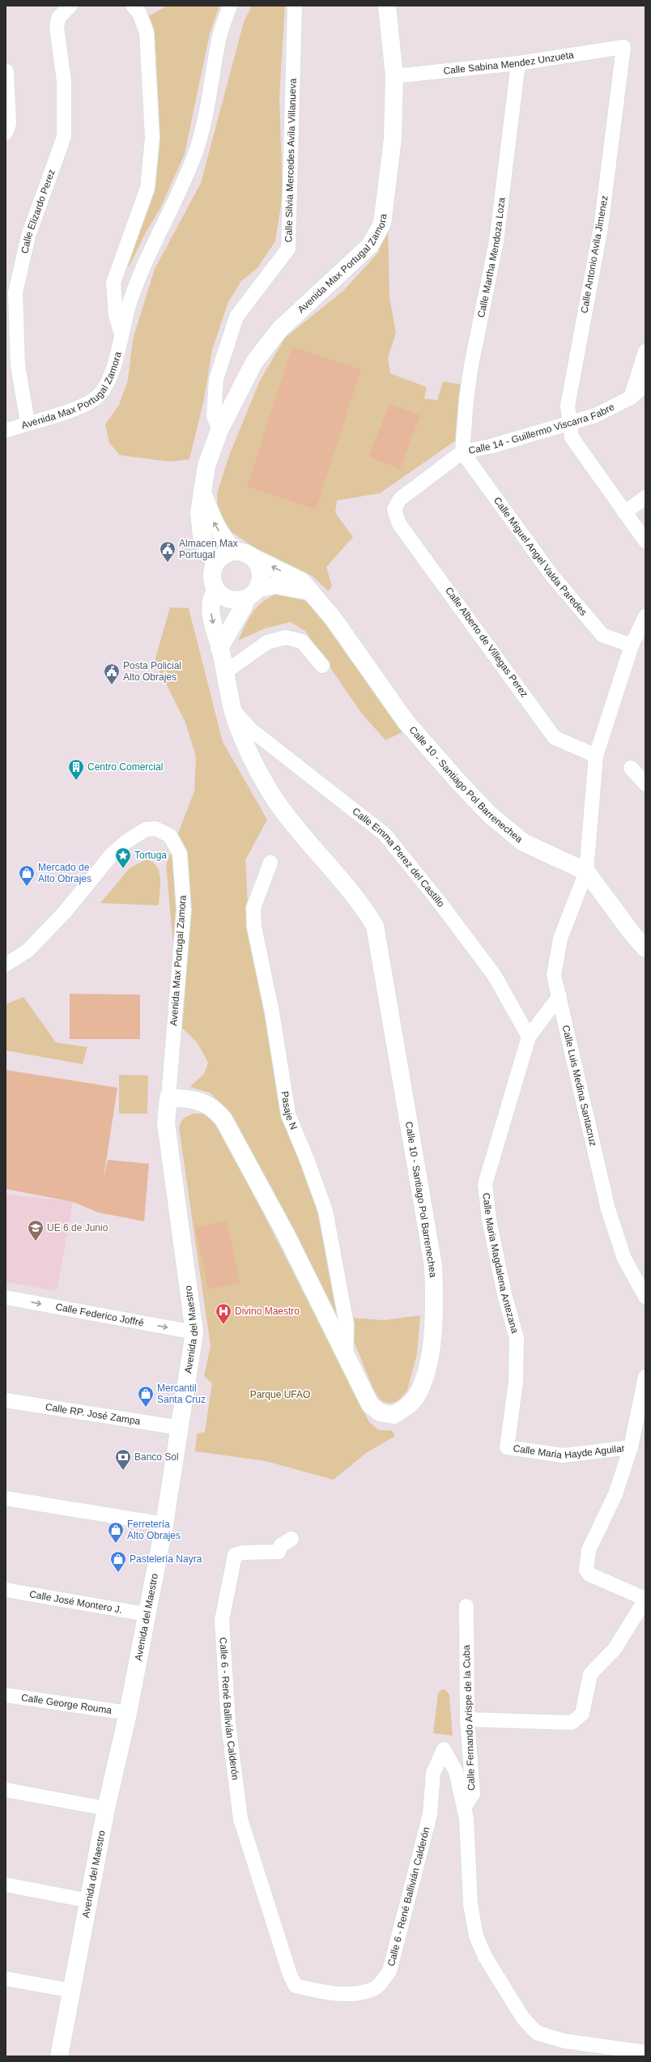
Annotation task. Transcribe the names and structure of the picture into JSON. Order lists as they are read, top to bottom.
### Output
{
  "streets": {
    "main road": ["Avenida Max Portugal Zamora", "Calle 10 - Santiago Pol Barrenechea", "Avenida del Maestro"],
    "street": [
      "Calle Sabina Mendez Unzueta",
      "Calle Silvia Mercedes Avila Villanueva",
      "Calle Elizardo Perez",
      "Calle Antonio Avila Jimenez",
      "Calle Martha Mendoza Loza",
      "Calle 14 - Guillermo Viscarra Fabre",
      "Calle Miguel Angel Valda Paredes",
      "Calle Alberto de Villegas Perez",
      "Calle Emma Perez del Castillo",
      "Calle Luis Medina Santacruz",
      "Pasaje N",
      "Calle Maria Magdalena Antezana",
      "Calle Federico Joffré",
      "Calle RP. José Zampa",
      "Calle Maria Hayde Aguilar",
      "Calle José Montero J.",
      "Calle George Rouma",
      "Calle 6 - René Ballivián Calderón",
      "Calle Fernando Arispe de la Cuba"
    ]
  },
  "crossings": [
    ["Calle Sabina Mendez Unzueta", "Calle Antonio Avila Jimenez"],
    ["Calle Sabina Mendez Unzueta", "Calle Martha Mendoza Loza"],
    ["Calle Sabina Mendez Unzueta", "Avenida Max Portugal Zamora"],
    ["Calle Silvia Mercedes Avila Villanueva", "Avenida Max Portugal Zamora"],
    ["Calle Elizardo Perez", "Avenida Max Portugal Zamora"],
    ["Calle Antonio Avila Jimenez", "Calle 14 - Guillermo Viscarra Fabre"],
    ["Calle Martha Mendoza Loza", "Calle 14 - Guillermo Viscarra Fabre"],
    ["Calle Martha Mendoza Loza", "Calle Miguel Angel Valda Paredes"],
    ["Avenida Max Portugal Zamora", "Calle 10 - Santiago Pol Barrenechea"],
    ["Avenida Max Portugal Zamora", "Avenida del Maestro"],
    ["Calle 14 - Guillermo Viscarra Fabre", "Calle Miguel Angel Valda Paredes"],
    ["Calle 14 - Guillermo Viscarra Fabre", "Calle Alberto de Villegas Perez"],
    ["Calle Miguel Angel Valda Paredes", "Calle Luis Medina Santacruz"],
    ["Calle Alberto de Villegas Perez", "Calle Luis Medina Santacruz"],
    ["Calle 10 - Santiago Pol Barrenechea", "Calle Emma Perez del Castillo"],
    ["Calle 10 - Santiago Pol Barrenechea", "Calle Luis Medina Santacruz"],
    ["Calle 10 - Santiago Pol Barrenechea", "Pasaje N"],
    ["Calle 10 - Santiago Pol Barrenechea", "Avenida del Maestro"],
    ["Calle Emma Perez del Castillo", "Calle Maria Magdalena Antezana"],
    ["Calle Luis Medina Santacruz", "Calle Maria Magdalena Antezana"],
    ["Calle Maria Magdalena Antezana", "Calle Maria Hayde Aguilar"],
    ["Calle Federico Joffré", "Avenida del Maestro"],
    ["Avenida del Maestro", "Calle RP. José Zampa"],
    ["Avenida del Maestro", "Calle José Montero J."],
    ["Avenida del Maestro", "Calle George Rouma"],
    ["Calle 6 - René Ballivián Calderón", "Calle Fernando Arispe de la Cuba"]
  ],
  "one_way": ["Calle Federico Joffré"],
  "parks": ["Parque UFAO"],
  "places": {
    "public building": ["Almacen Max Portugal", "Posta Policial Alto Obrajes"],
    "building": ["Centro Comercial"],
    "place": ["Tortuga"],
    "shop": [
      "Mercado de Alto Obrajes",
      "Mercantil Santa Cruz",
      "Ferretería Alto Obrajes",
      "Pastelería Nayra"
    ],
    "school or university": ["UE 6 de Junio"],
    "hospital": ["Divino Maestro"],
    "bank": ["Banco Sol"]
  }
}
